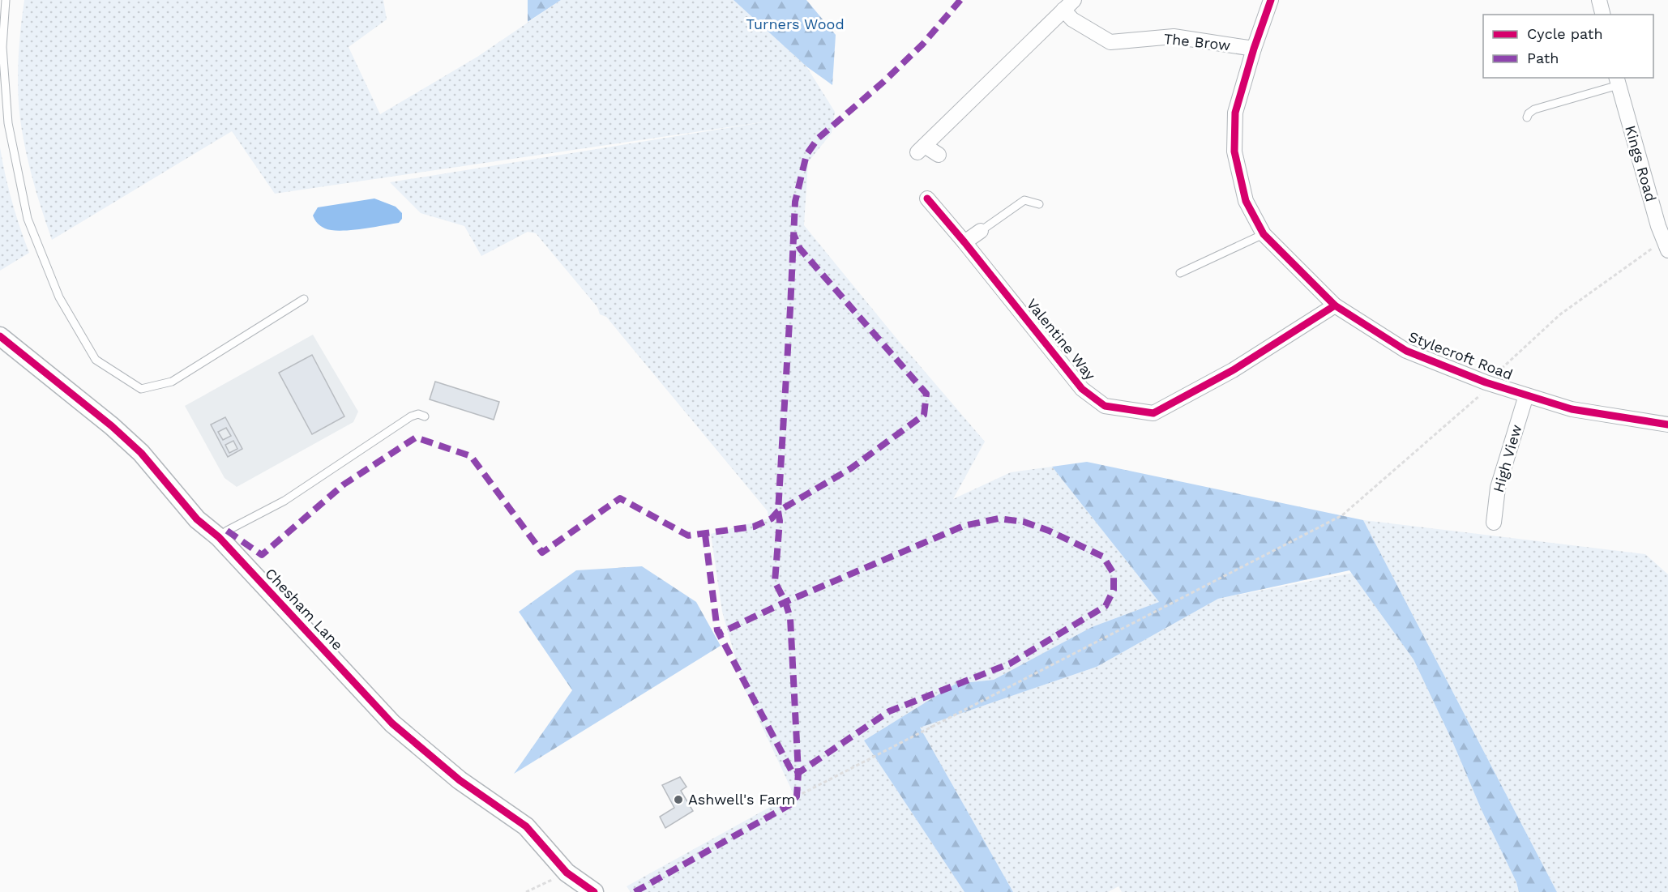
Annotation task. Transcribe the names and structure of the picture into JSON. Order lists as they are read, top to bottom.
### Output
{
  "streets": {
    "street": [
      "The Brow",
      "Kings Road",
      "Valentine Way",
      "Stylecroft Road",
      "High View",
      "Chesham Lane"
    ]
  },
  "crossings": [
    ["The Brow", "Stylecroft Road"],
    ["Valentine Way", "Stylecroft Road"],
    ["Stylecroft Road", "High View"]
  ],
  "parks": ["Turners Wood"],
  "places": ["Ashwell's Farm"],
  "legend": ["Cycle path", "Path"]
}
